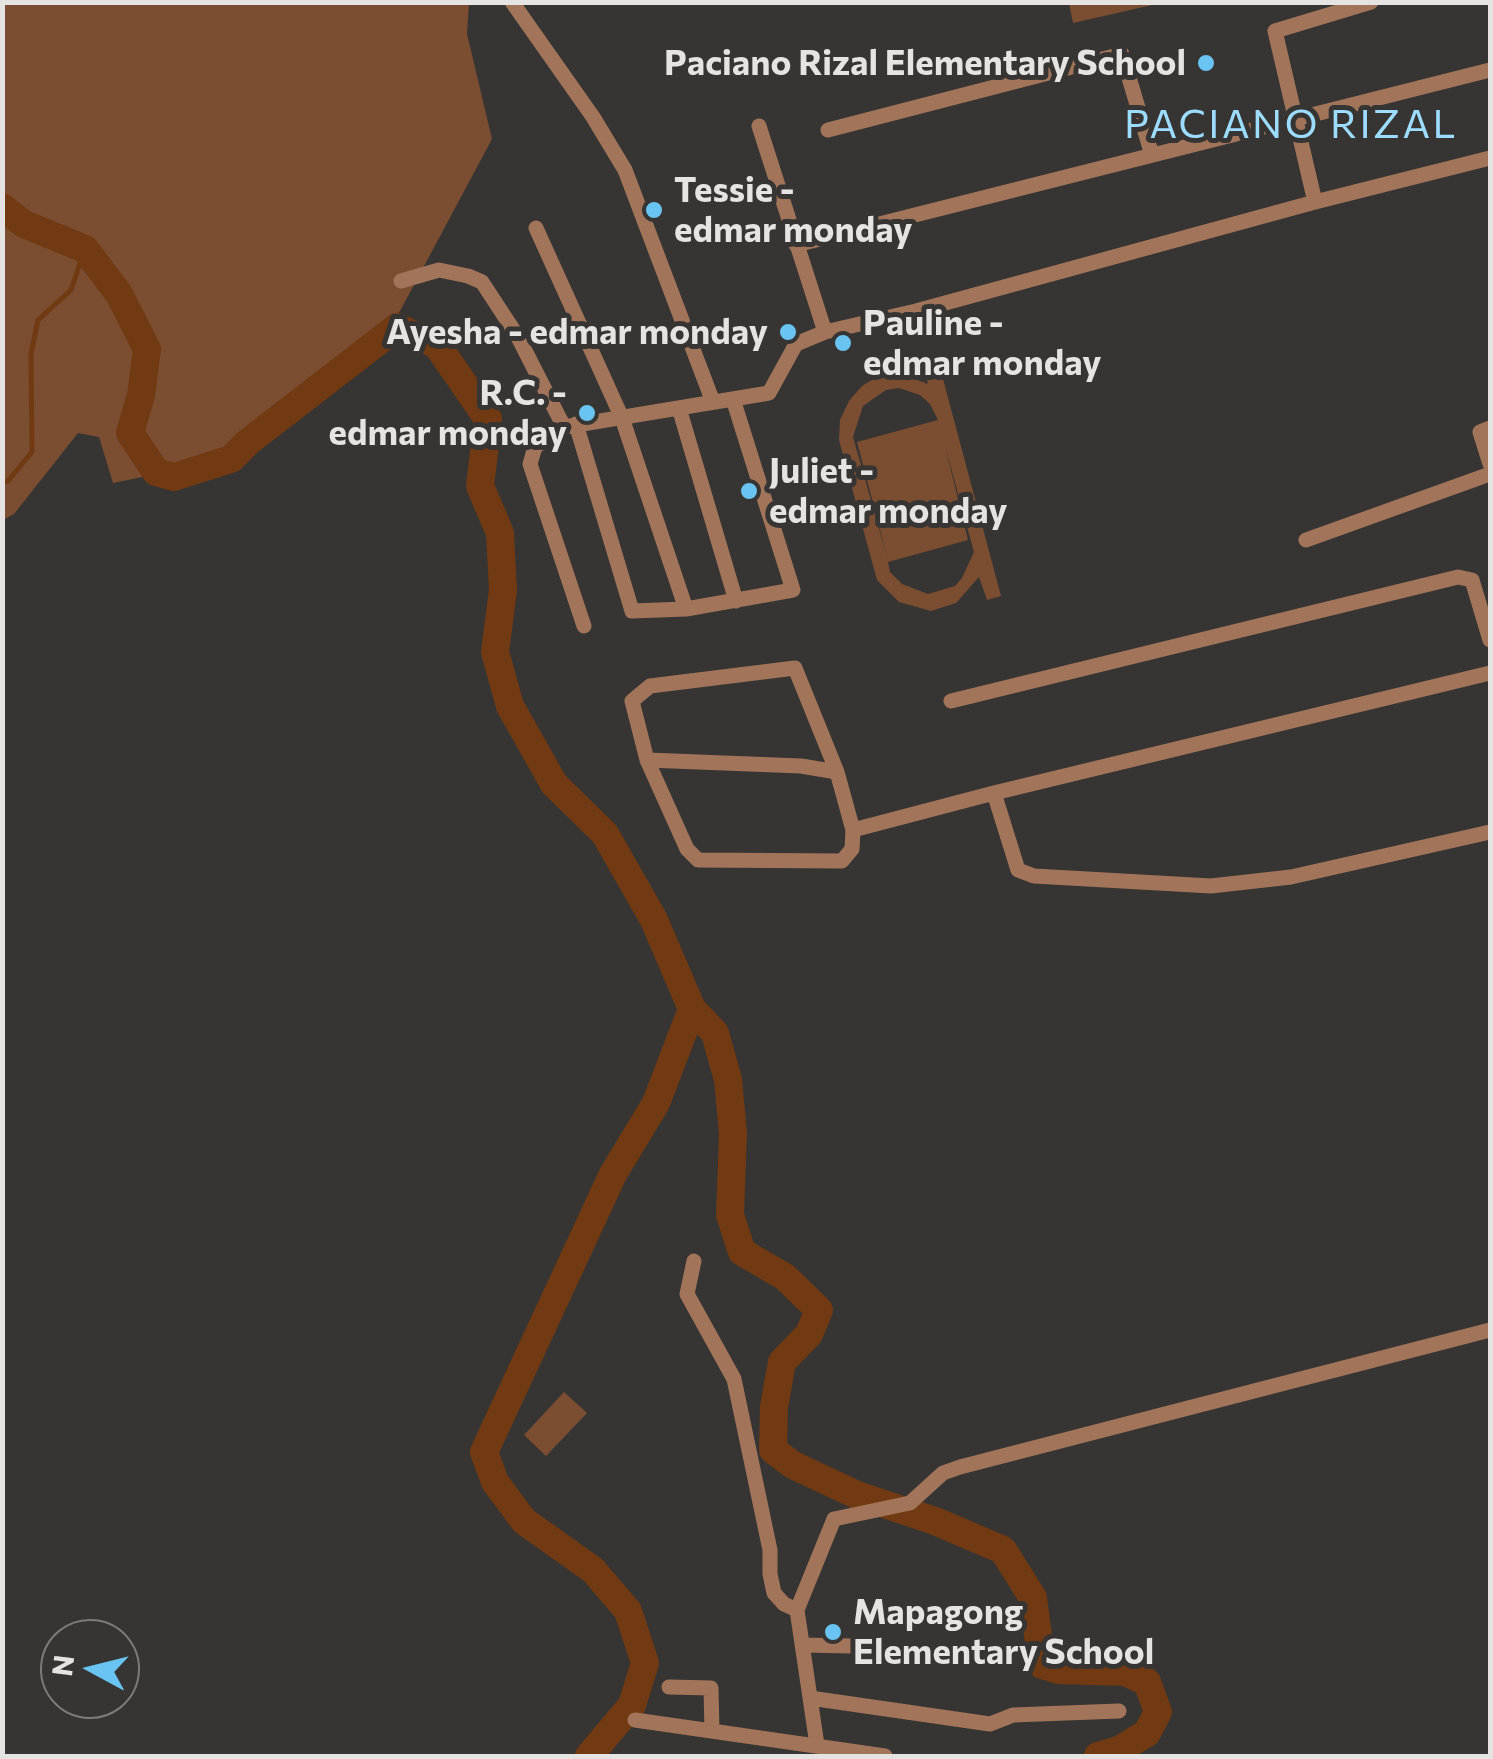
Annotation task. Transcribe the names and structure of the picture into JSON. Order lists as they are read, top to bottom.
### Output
{
  "districts": ["PACIANO RIZAL"],
  "places": [
    "Paciano Rizal Elementary School",
    "Tessie - edmar monday",
    "Ayesha - edmar monday",
    "Pauline - edmar monday",
    "R.C. - edmar monday",
    "Juliet - edmar monday",
    "Mapagong Elementary School"
  ],
  "north": "left"
}
